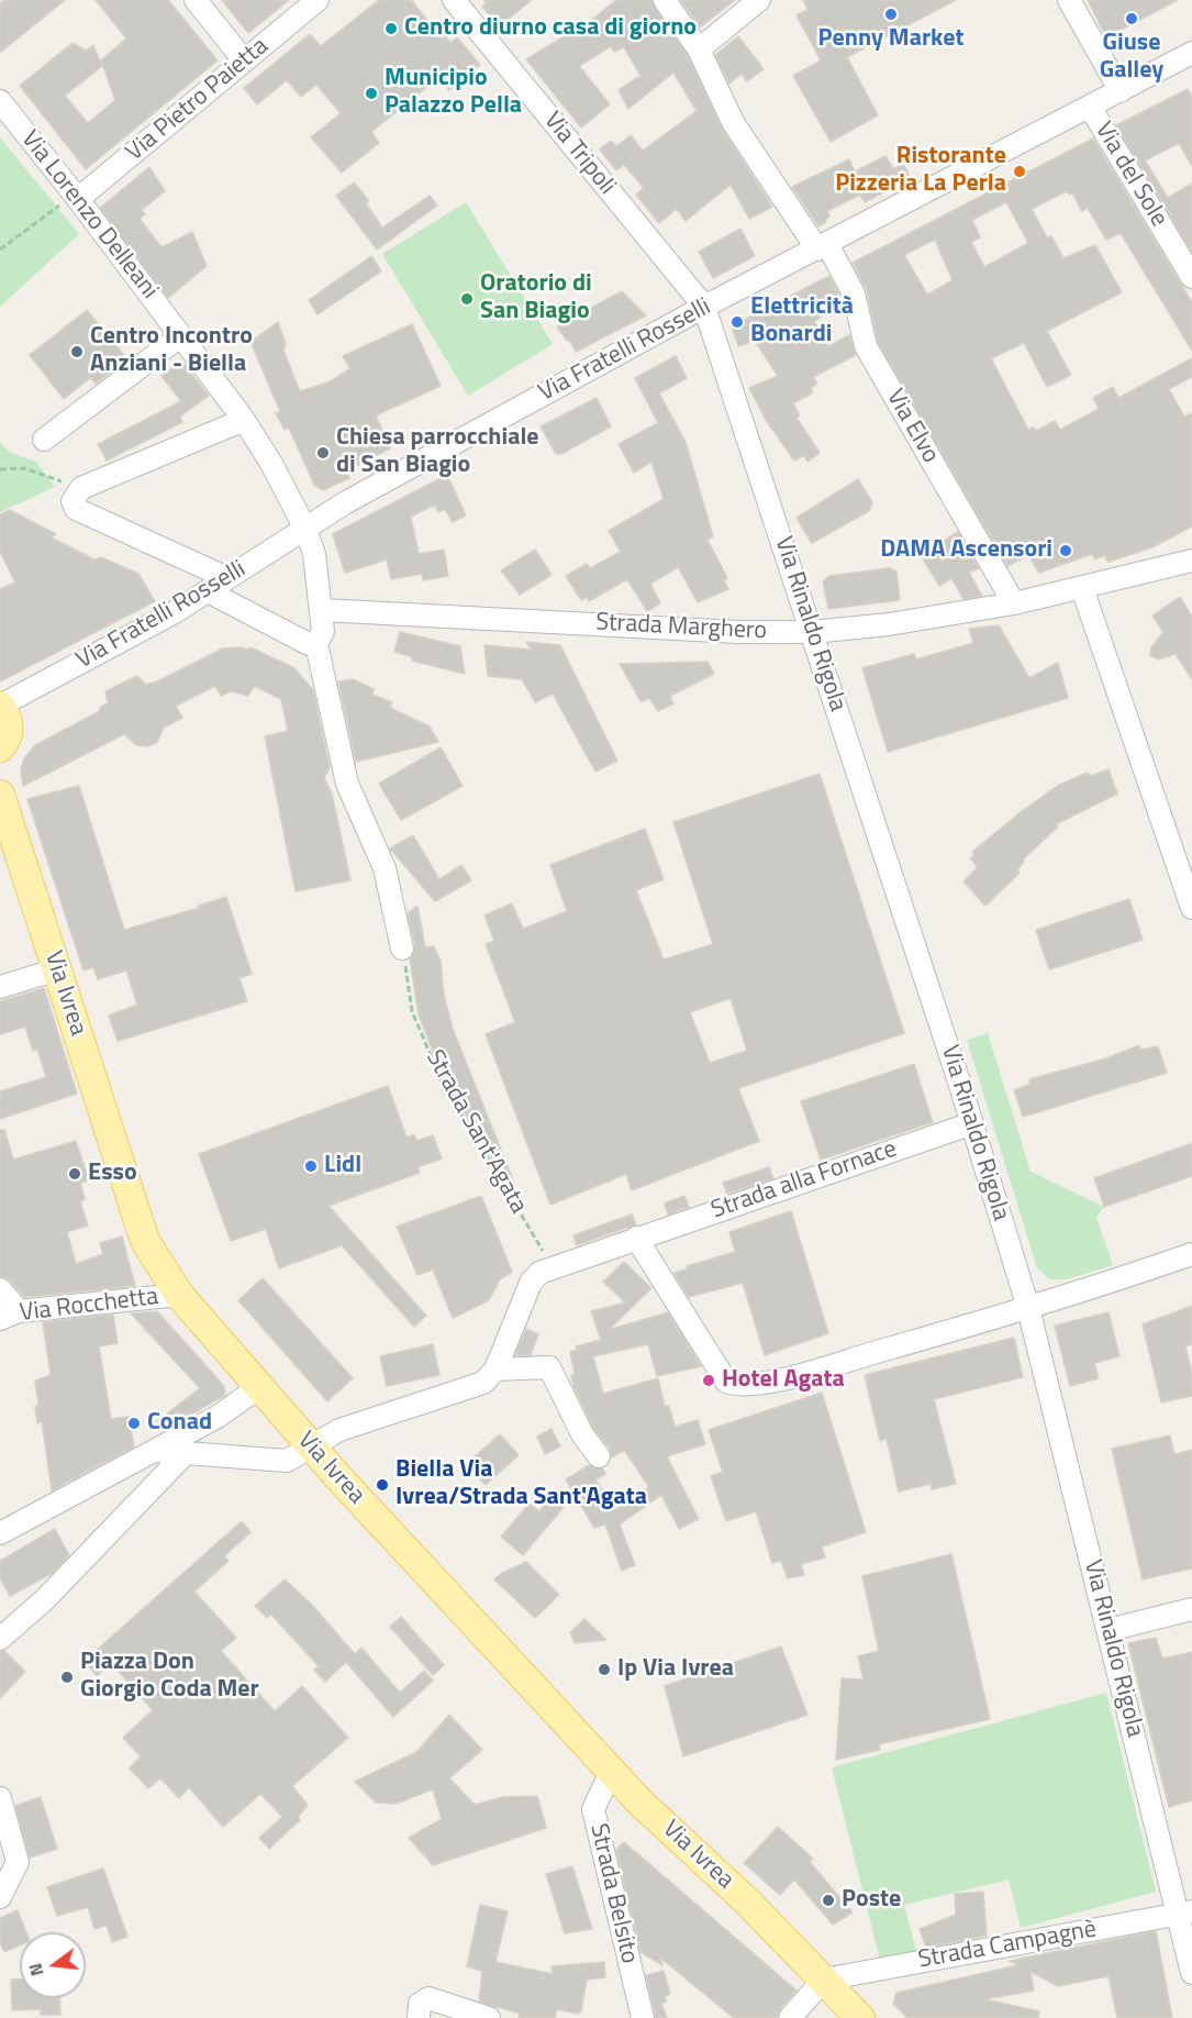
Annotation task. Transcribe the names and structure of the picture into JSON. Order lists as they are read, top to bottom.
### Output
{
  "streets": {
    "main road": ["Via Ivrea"],
    "street": [
      "Via Pietro Paietta",
      "Via Tripoli",
      "Via del Sole",
      "Via Lorenzo Delleani",
      "Via Fratelli Rosselli",
      "Via Elvo",
      "Via Rinaldo Rigola",
      "Strada Marghero",
      "Strada alla Fornace",
      "Via Rocchetta",
      "Strada Belsito",
      "Strada Campagnè"
    ],
    "path": ["Strada Sant'Agata"]
  },
  "crossings": [
    ["Via Pietro Paietta", "Via Lorenzo Delleani"],
    ["Via Tripoli", "Via Fratelli Rosselli"],
    ["Via Tripoli", "Via Rinaldo Rigola"],
    ["Via del Sole", "Via Fratelli Rosselli"],
    ["Via Lorenzo Delleani", "Via Fratelli Rosselli"],
    ["Via Lorenzo Delleani", "Strada Marghero"],
    ["Via Fratelli Rosselli", "Via Elvo"],
    ["Via Fratelli Rosselli", "Via Rinaldo Rigola"],
    ["Via Elvo", "Strada Marghero"],
    ["Via Rinaldo Rigola", "Strada Marghero"],
    ["Via Rinaldo Rigola", "Strada alla Fornace"],
    ["Via Rinaldo Rigola", "Strada Campagnè"],
    ["Via Ivrea", "Via Rocchetta"],
    ["Via Ivrea", "Strada Belsito"],
    ["Via Ivrea", "Strada Campagnè"],
    ["Strada Sant'Agata", "Strada alla Fornace"]
  ],
  "places": [
    "Penny Market",
    "Giuse Galley",
    "Centro diurno casa di giorno",
    "Municipio Palazzo Pella",
    "Ristorante Pizzeria La Perla",
    "Oratorio di San Biagio",
    "Elettricità Bonardi",
    "Centro Incontro Anziani - Biella",
    "Chiesa parrocchiale di San Biagio",
    "DAMA Ascensori",
    "Lidl",
    "Esso",
    "Hotel Agata",
    "Conad",
    "Biella Via Ivrea/Strada Sant'Agata",
    "Ip Via Ivrea",
    "Piazza Don Giorgio Coda Mer",
    "Poste"
  ],
  "north": "left"
}
